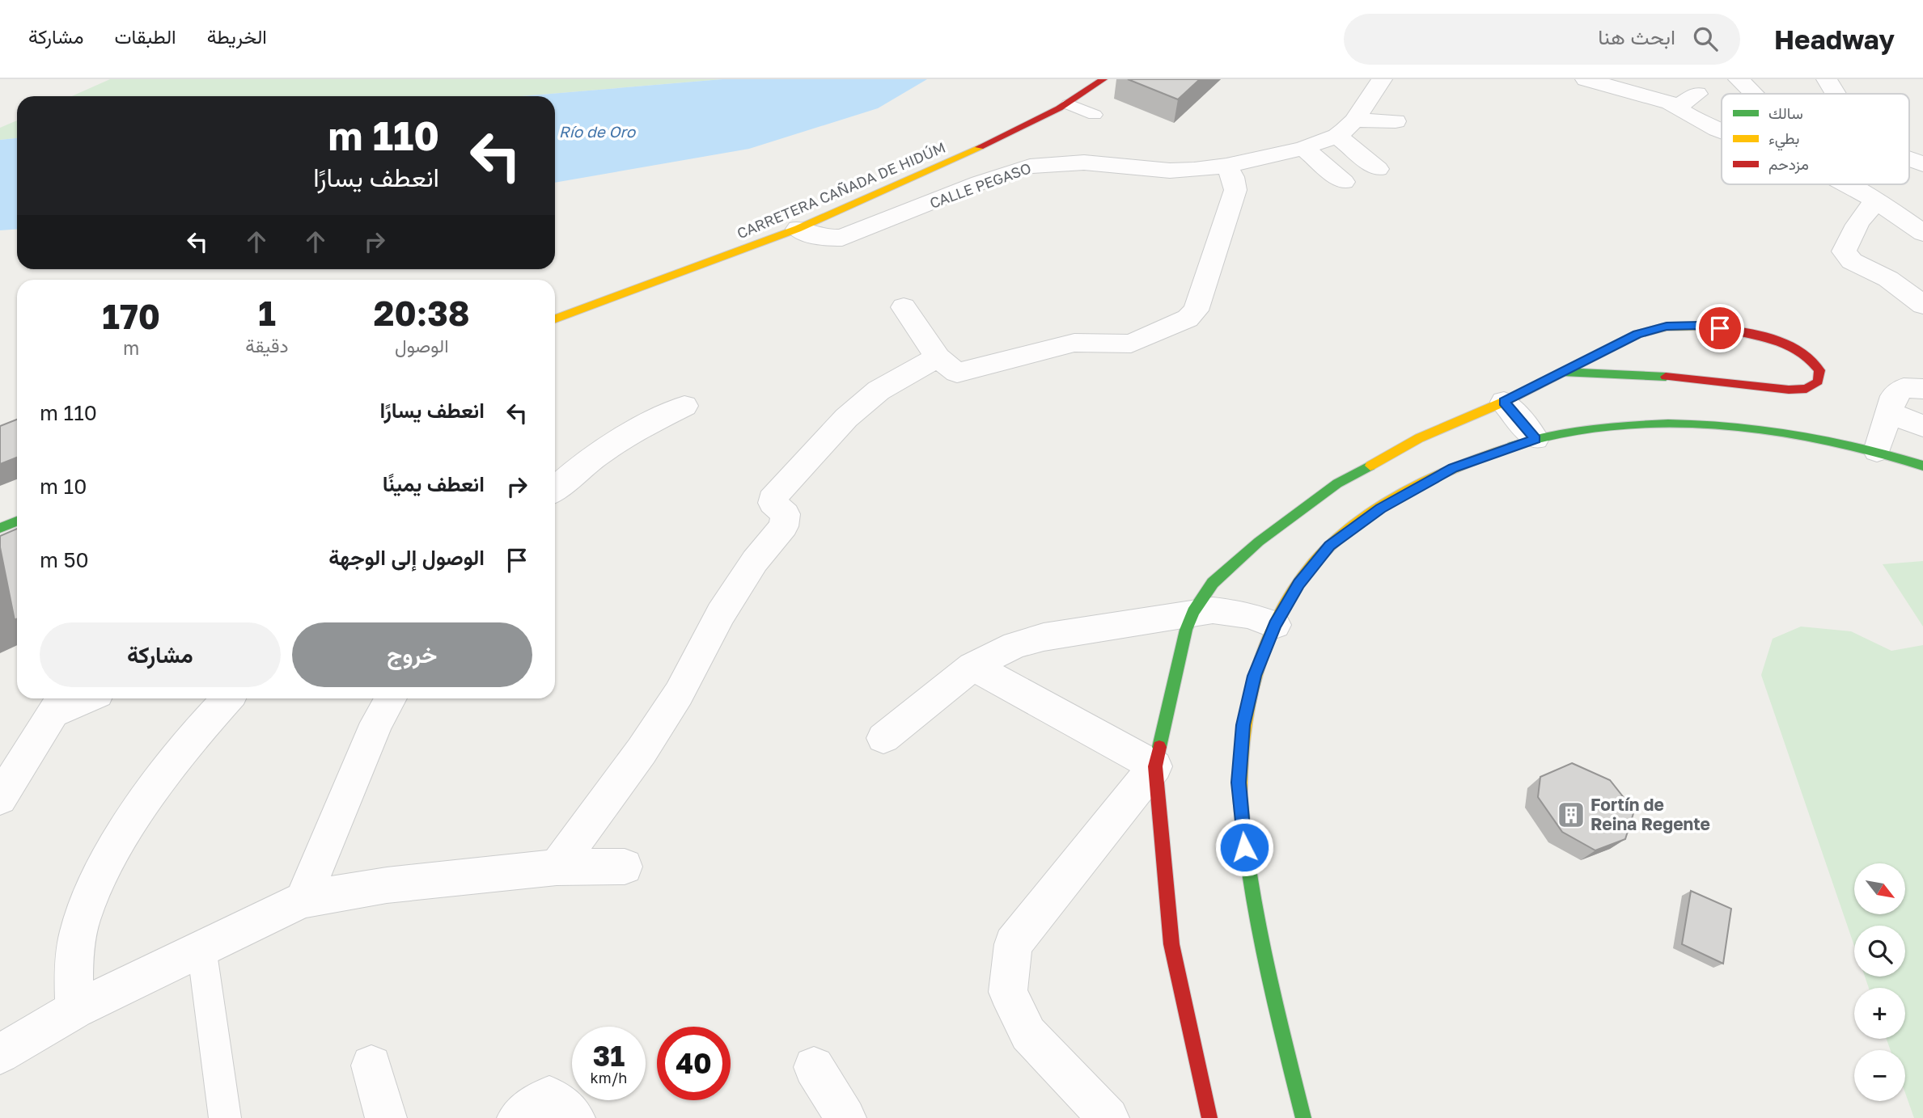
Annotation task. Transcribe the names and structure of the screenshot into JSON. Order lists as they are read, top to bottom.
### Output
{
  "streets": {
    "street": ["CALLE PEGASO", "CARRETERA CAÑADA DE HIDÚM"]
  },
  "crossings": [
    ["CALLE PEGASO", "CARRETERA CAÑADA DE HIDÚM"]
  ],
  "water": ["Río de Oro"],
  "places": {
    "building": ["Fortín de Reina Regente"]
  },
  "legend": ["سالك", "بطيء", "مزدحم"],
  "north": "bottom right",
  "page": {
    "header": "Headway",
    "search": "ابحث هنا",
    "nav": ["الخريطة", "الطبقات", "مشاركة"],
    "turn": ["110 m", "انعطف يسارًا"],
    "eta": [
      "20:38",
      "الوصول",
      "1",
      "دقيقة",
      "170",
      "m"
    ],
    "list": [
      {
        "name": "انعطف يسارًا",
        "value": "110 m"
      },
      {
        "name": "انعطف يمينًا",
        "value": "10 m"
      },
      {
        "name": "الوصول إلى الوجهة",
        "value": "50 m"
      }
    ],
    "buttons": ["خروج", "مشاركة"],
    "map_buttons": ["+", "−"],
    "speed": "31 km/h",
    "limit": "40"
  }
}
